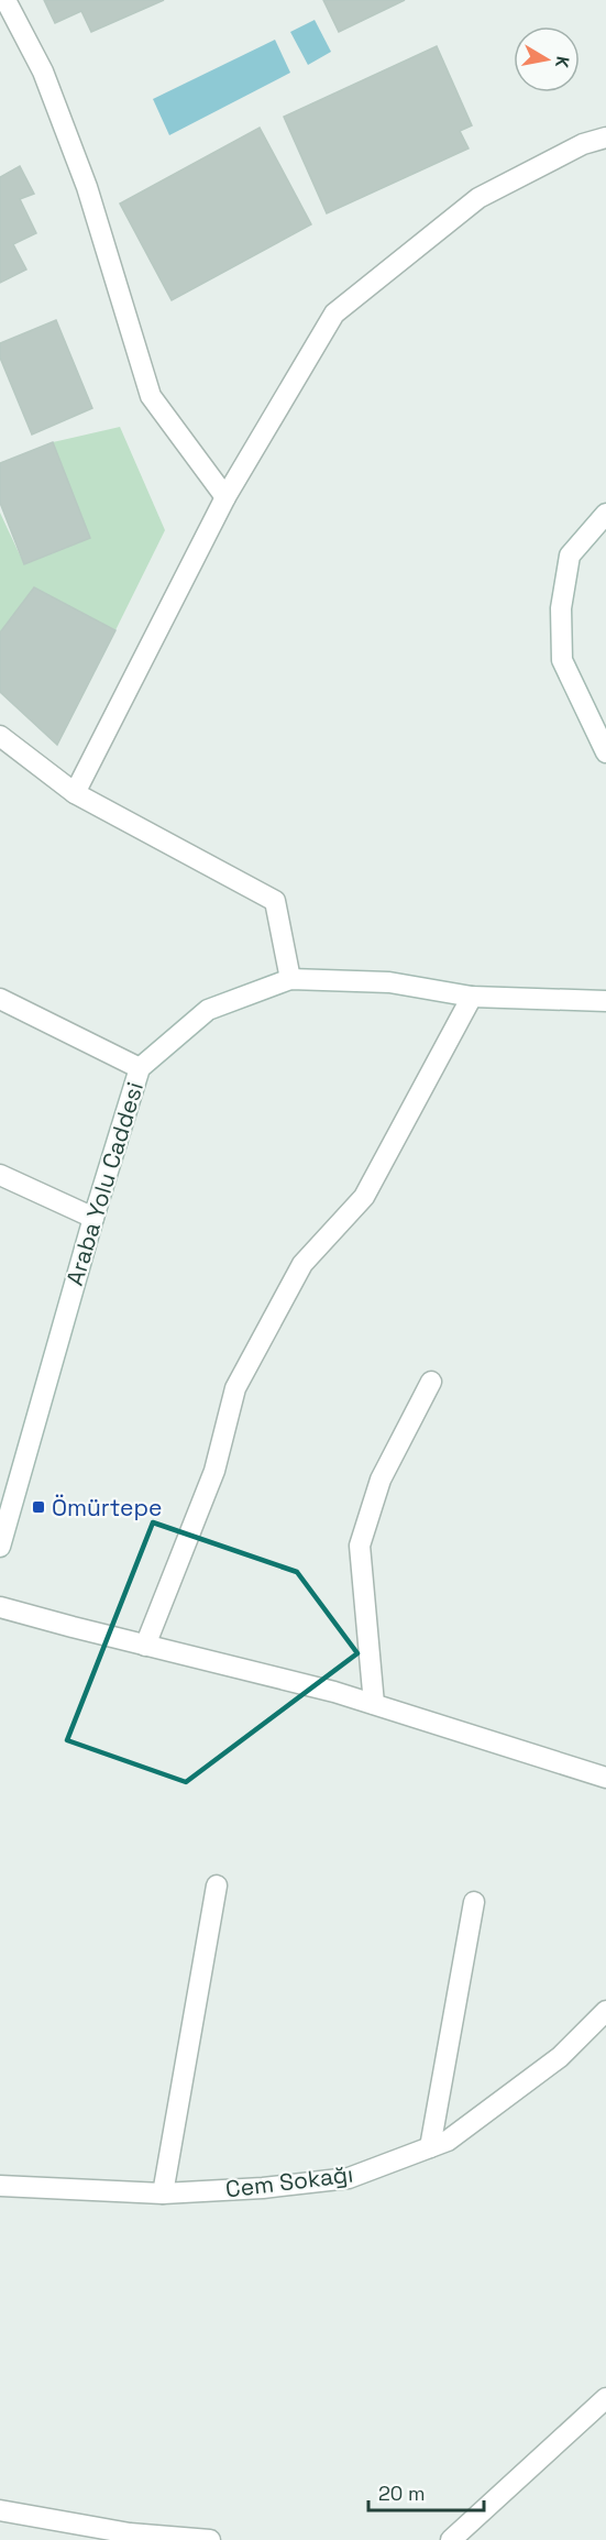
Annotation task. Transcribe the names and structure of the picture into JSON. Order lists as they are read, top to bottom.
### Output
{
  "streets": {
    "street": ["Araba Yolu Caddesi", "Cem Sokağı"]
  },
  "places": {
    "transit": ["Ömürtepe"]
  },
  "scale_bar": "20 m",
  "north": "right"
}
